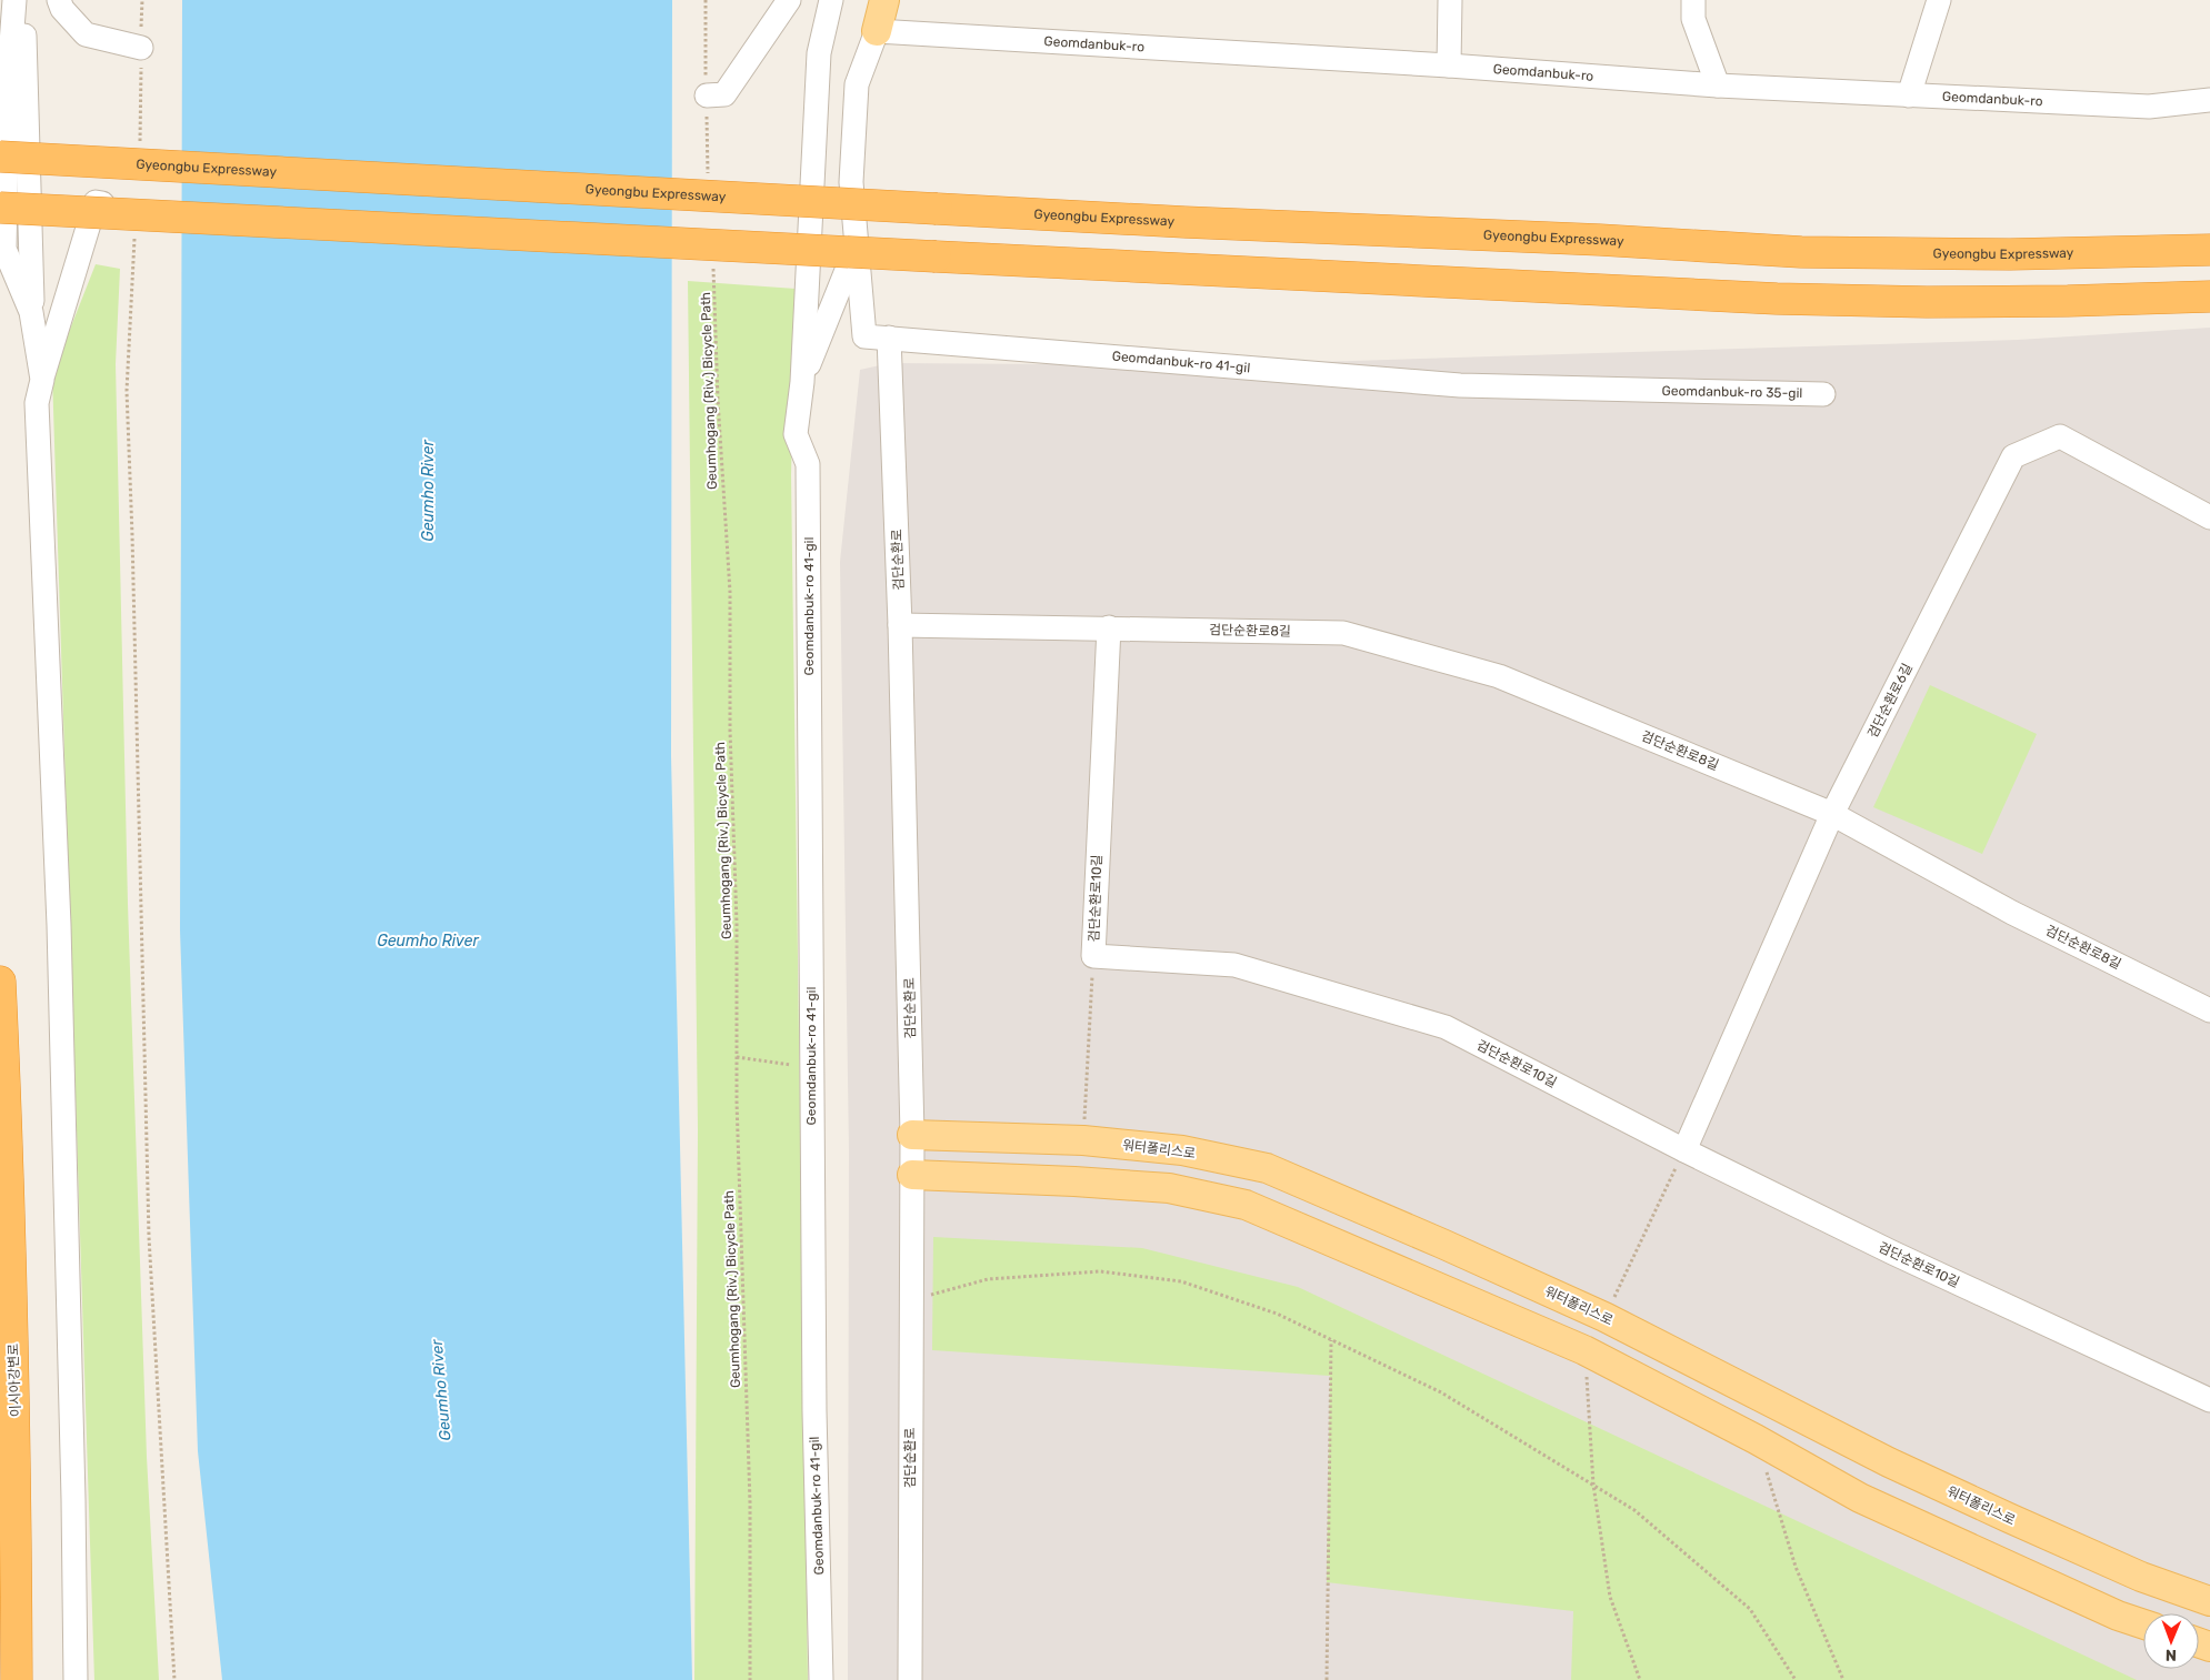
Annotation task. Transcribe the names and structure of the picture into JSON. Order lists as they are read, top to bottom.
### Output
{
  "streets": {
    "highway": ["Gyeongbu Expressway", "이시아강변로"],
    "main road": ["워터폴리스로"],
    "street": [
      "Geomdanbuk-ro",
      "Geomdanbuk-ro 41-gil",
      "Geomdanbuk-ro 35-gil",
      "검단순환로",
      "검단순환로8길",
      "검단순환로6길",
      "검단순환로10길"
    ],
    "path": ["Geumhogang (Riv.) Bicycle Path"]
  },
  "crossings": [
    ["Geomdanbuk-ro", "Geomdanbuk-ro 41-gil"],
    ["Geomdanbuk-ro 41-gil", "Geomdanbuk-ro 35-gil"],
    ["Geomdanbuk-ro 41-gil", "검단순환로"],
    ["검단순환로", "검단순환로8길"],
    ["검단순환로", "워터폴리스로"],
    ["검단순환로8길", "검단순환로6길"],
    ["검단순환로8길", "검단순환로10길"],
    ["검단순환로6길", "검단순환로10길"]
  ],
  "water": ["Geumho River"],
  "north": "bottom"
}
